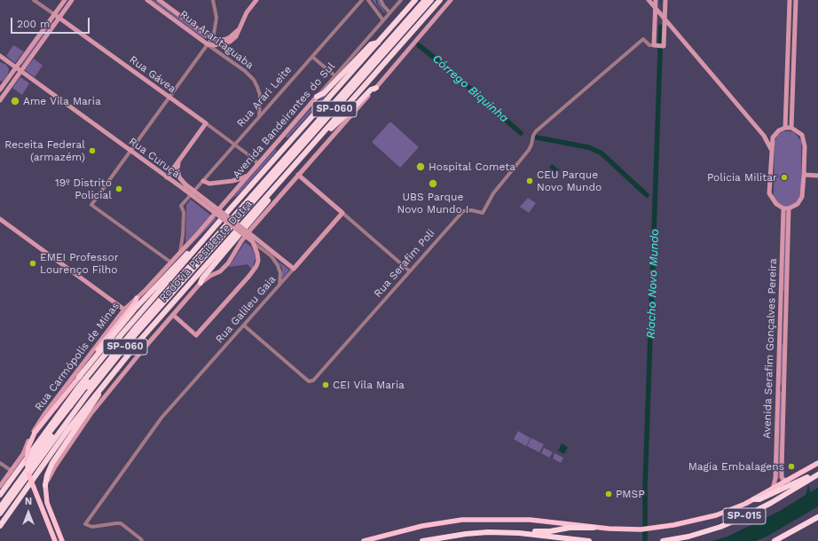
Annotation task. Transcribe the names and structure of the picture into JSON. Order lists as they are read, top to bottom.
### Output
{
  "streets": {
    "highway": ["SP-060", "Rodovia Presidente Dutra", "SP-015"],
    "main road": [
      "Rua Araritaguaba",
      "Rua Gávea",
      "Avenida Bandeirantes do Sul",
      "Rua Curuçá",
      "Rua Galileu Gaia",
      "Avenida Serafim Gonçalves Pereira",
      "Rua Carmópolis de Minas"
    ],
    "street": ["Rua Arari Leite", "Rua Serafim Poli"]
  },
  "crossings": [
    ["Rua Araritaguaba", "Rua Arari Leite"],
    ["Rua Gávea", "Rua Arari Leite"],
    ["Rua Gávea", "Avenida Bandeirantes do Sul"],
    ["Rua Arari Leite", "Avenida Bandeirantes do Sul"],
    ["Rua Arari Leite", "Rua Carmópolis de Minas"],
    ["Avenida Bandeirantes do Sul", "Rua Carmópolis de Minas"],
    ["Rua Curuçá", "Rua Galileu Gaia"],
    ["Rua Serafim Poli", "Rua Galileu Gaia"]
  ],
  "water": ["Córrego Biquinha", "Riacho Novo Mundo"],
  "places": [
    "Ame Vila Maria",
    "Receita Federal (armazém)",
    "Hospital Cometa",
    "Policia Militar",
    "CEU Parque Novo Mundo",
    "UBS Parque Novo Mundo I",
    "19º Distrito Policial",
    "EMEI Professor Lourenço Filho",
    "CEI Vila Maria",
    "Magia Embalagens",
    "PMSP"
  ],
  "scale_bar": "200 m",
  "north": "top"
}
